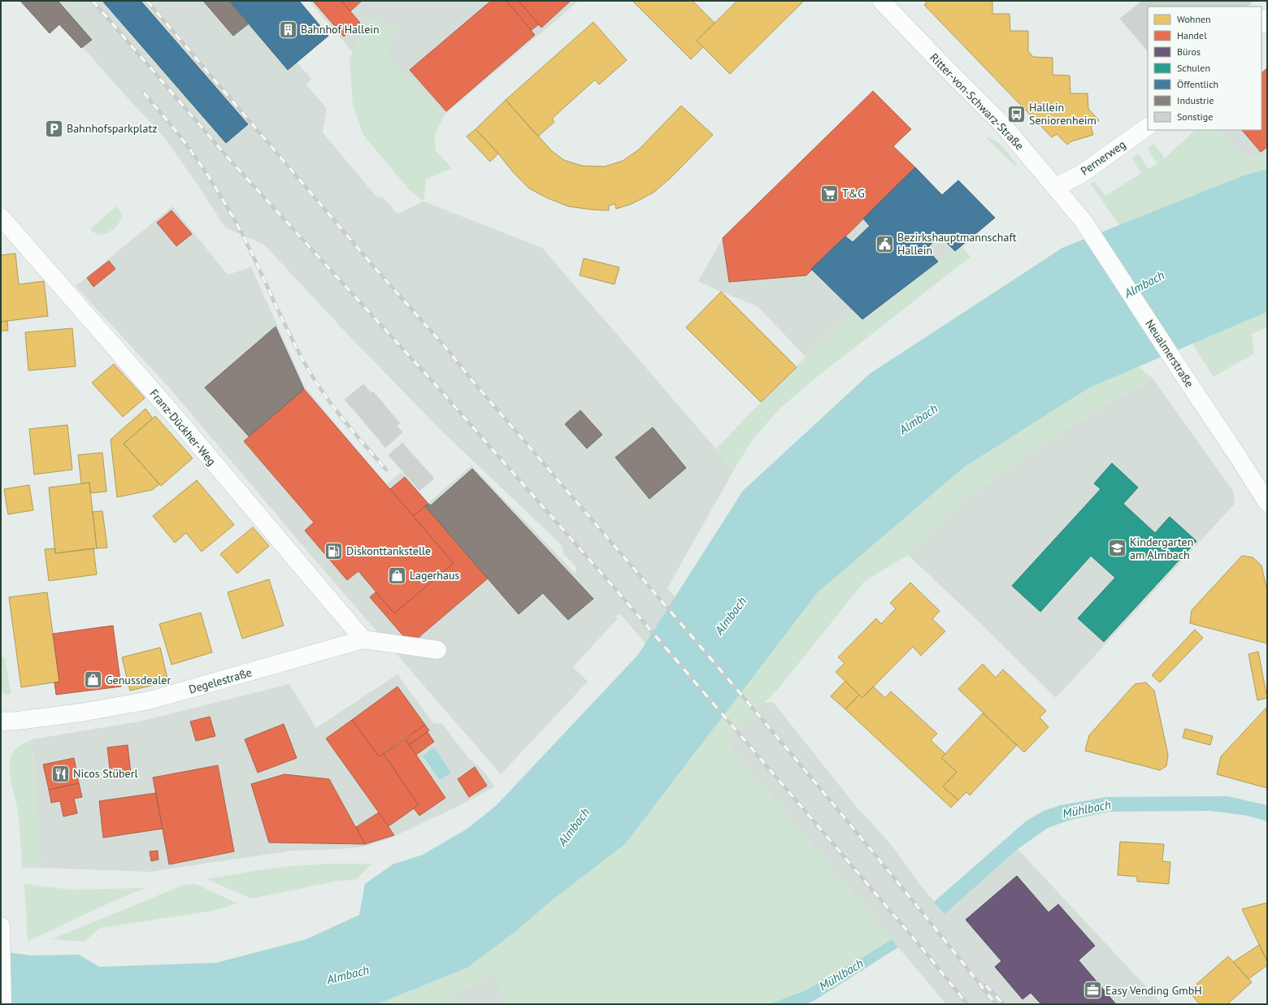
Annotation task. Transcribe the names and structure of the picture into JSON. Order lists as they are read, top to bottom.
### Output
{
  "streets": {
    "street": [
      "Ritter-von-Schwarz-Straße",
      "Pernerweg",
      "Neualmerstraße",
      "Franz-Dückher-Weg",
      "Degelestraße"
    ]
  },
  "crossings": [
    ["Ritter-von-Schwarz-Straße", "Pernerweg"],
    ["Ritter-von-Schwarz-Straße", "Neualmerstraße"],
    ["Franz-Dückher-Weg", "Degelestraße"]
  ],
  "water": ["Almbach", "Mühlbach"],
  "places": {
    "building": ["Bahnhof Hallein"],
    "bus stop": ["Hallein Seniorenheim"],
    "parking": ["Bahnhofsparkplatz"],
    "supermarket": ["T&G"],
    "public building": ["Bezirkshauptmannschaft Hallein"],
    "school or university": ["Kindergarten am Almbach"],
    "fuel station": ["Diskonttankstelle"],
    "shop": ["Lagerhaus", "Genussdealer"],
    "restaurant": ["Nicos Stüberl"],
    "office": ["Easy Vending GmbH"]
  },
  "legend": [
    "Wohnen",
    "Handel",
    "Büros",
    "Schulen",
    "Öffentlich",
    "Industrie",
    "Sonstige"
  ]
}
